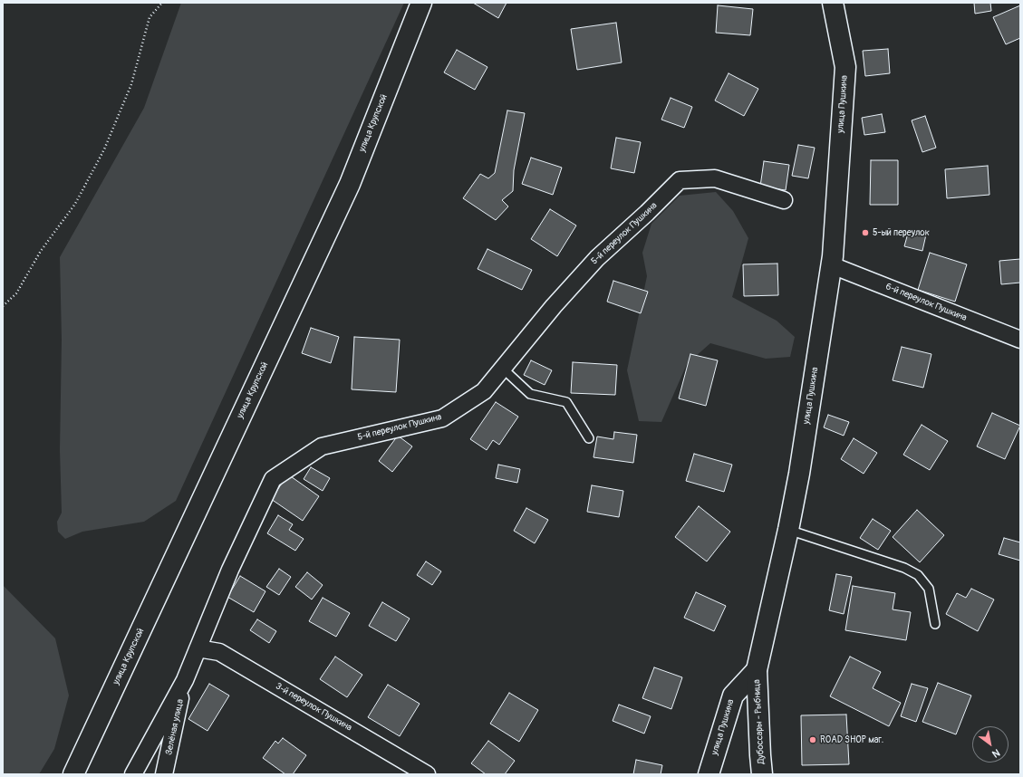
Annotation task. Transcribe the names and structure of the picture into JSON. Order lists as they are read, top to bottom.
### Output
{
  "streets": {
    "main road": ["улица Пушкина", "улица Крупской", "Дубоссары - Рыбница"],
    "street": [
      "5-й переулок Пушкина",
      "6-й переулок Пушкина",
      "3-й переулок Пушкина",
      "Зелёная улица"
    ]
  },
  "crossings": [
    ["улица Пушкина", "6-й переулок Пушкина"],
    ["улица Пушкина", "Дубоссары - Рыбница"],
    ["5-й переулок Пушкина", "3-й переулок Пушкина"],
    ["5-й переулок Пушкина", "Зелёная улица"]
  ],
  "places": ["5-ый переулок", "ROAD SHOP маг."],
  "north": "bottom right"
}
